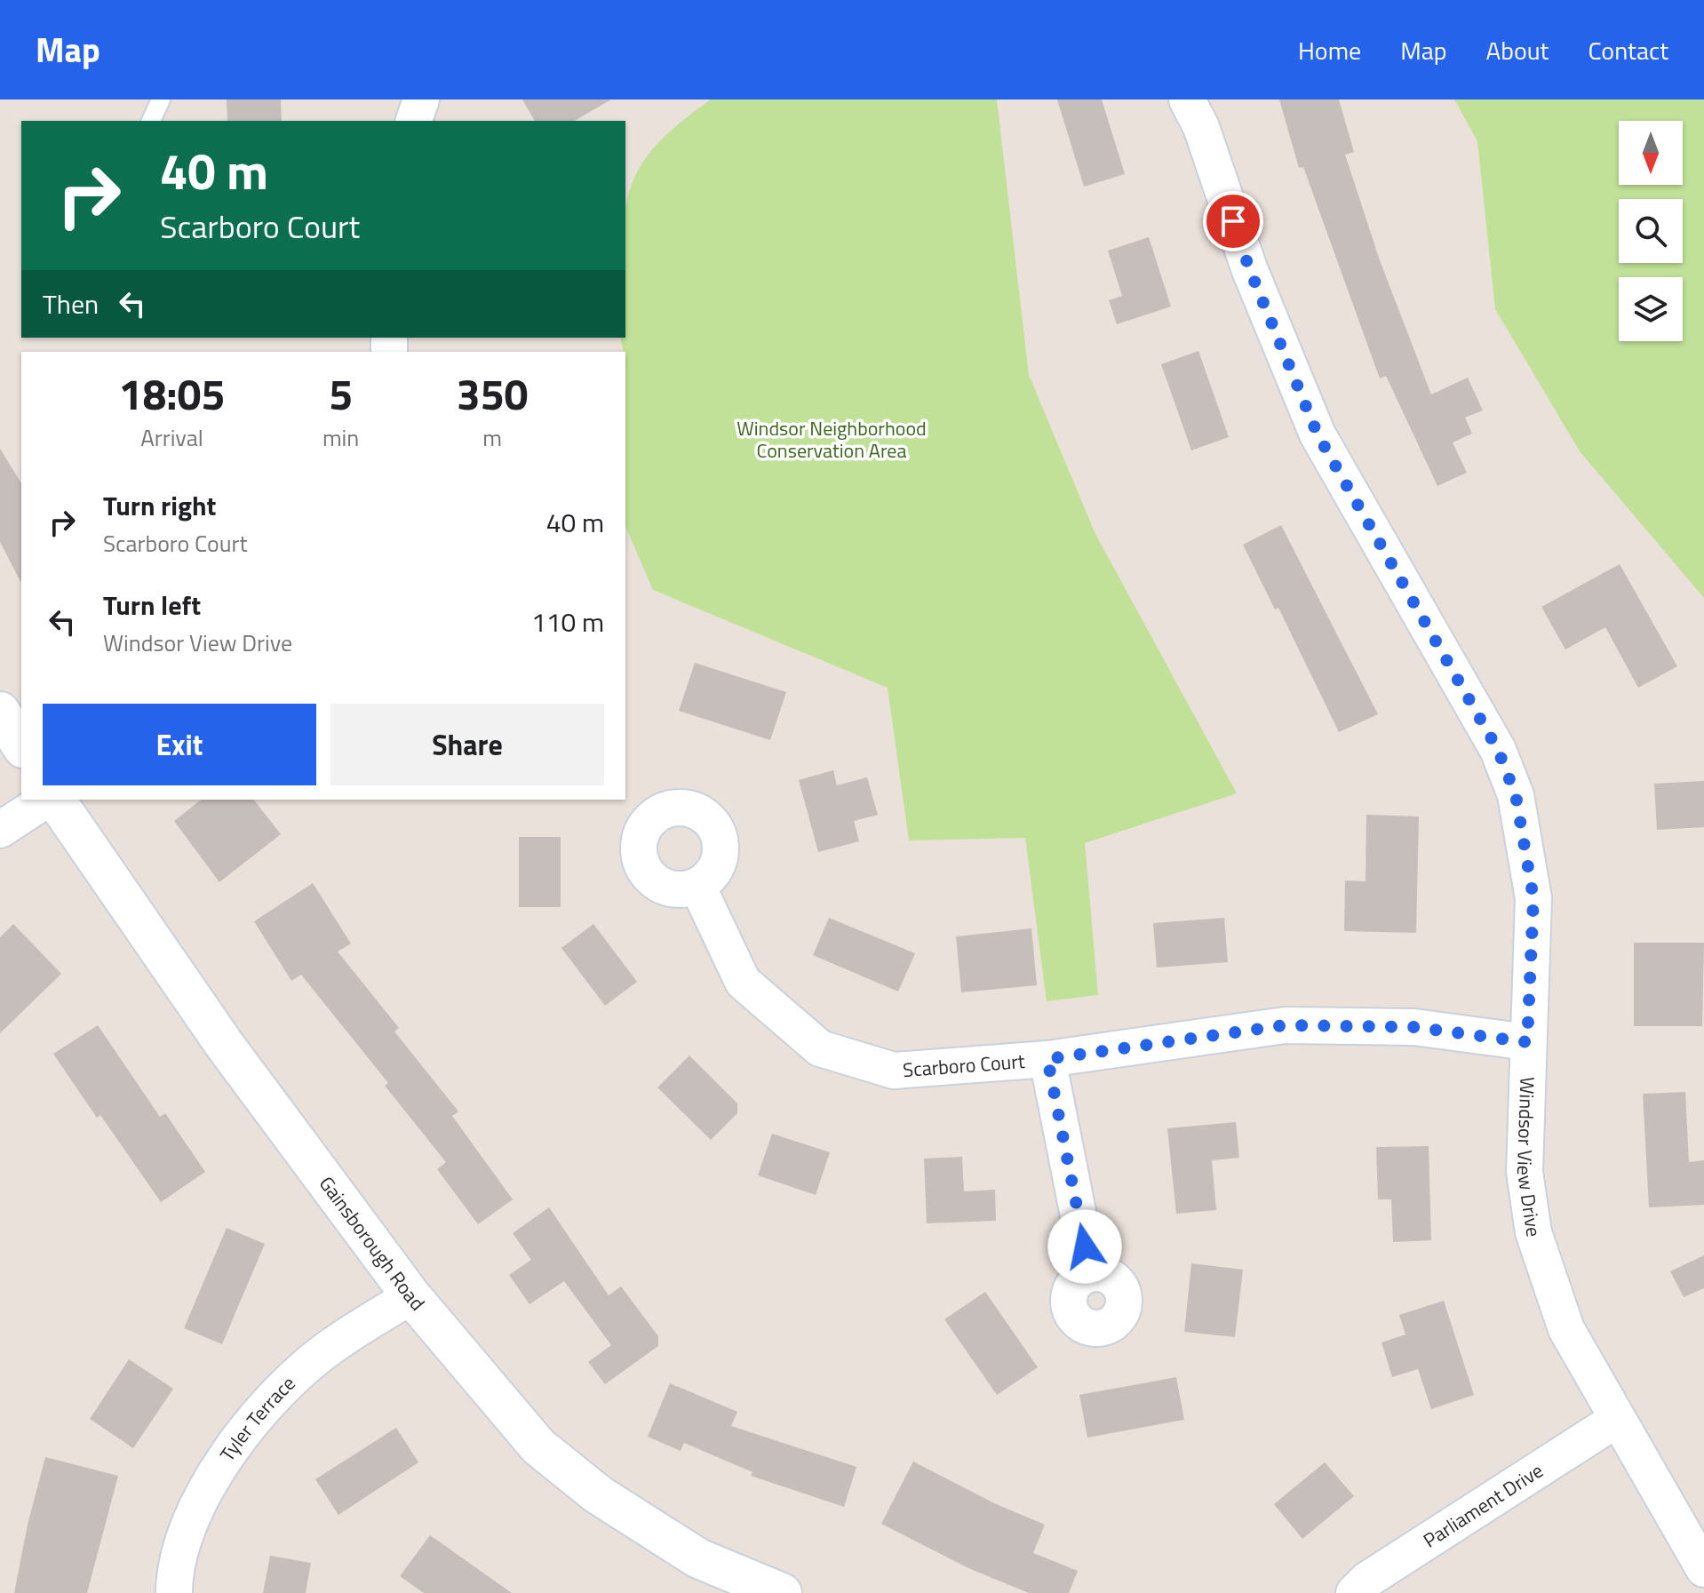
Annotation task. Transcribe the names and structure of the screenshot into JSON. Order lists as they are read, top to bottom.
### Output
{
  "streets": {
    "street": [
      "Scarboro Court",
      "Windsor View Drive",
      "Gainsborough Road",
      "Tyler Terrace",
      "Parliament Drive"
    ]
  },
  "crossings": [
    ["Scarboro Court", "Windsor View Drive"],
    ["Windsor View Drive", "Parliament Drive"],
    ["Gainsborough Road", "Tyler Terrace"]
  ],
  "parks": ["Windsor Neighborhood Conservation Area"],
  "north": "bottom",
  "page": {
    "header": "Map",
    "nav": [
      "Home",
      "Map",
      "About",
      "Contact"
    ],
    "turn": ["40 m", "Scarboro Court"],
    "then": "Then",
    "eta": [
      "18:05",
      "Arrival",
      "5",
      "min",
      "350",
      "m"
    ],
    "list": [
      {
        "name": "Turn right",
        "note": "Scarboro Court",
        "value": "40 m"
      },
      {
        "name": "Turn left",
        "note": "Windsor View Drive",
        "value": "110 m"
      }
    ],
    "buttons": ["Exit", "Share"]
  }
}
